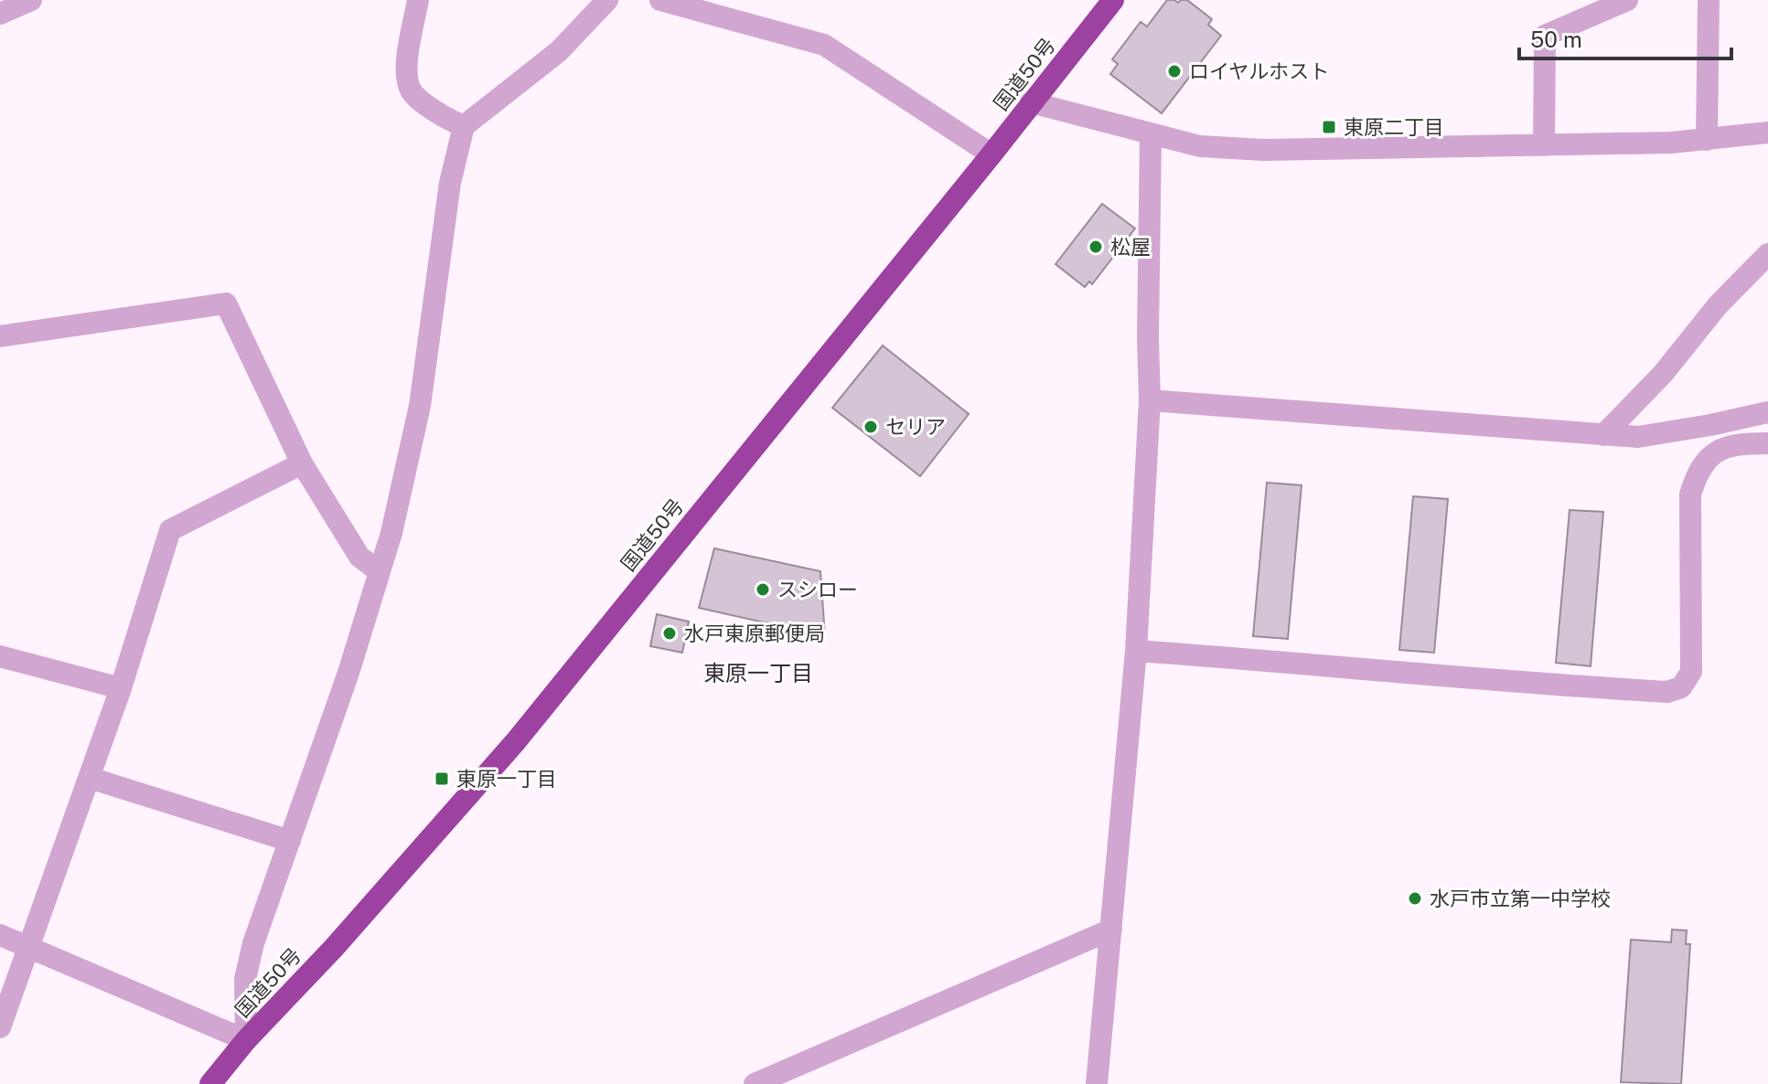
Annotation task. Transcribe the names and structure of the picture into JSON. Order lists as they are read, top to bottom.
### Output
{
  "streets": {
    "highway": ["国道50号"]
  },
  "districts": ["東原一丁目"],
  "places": {
    "other": [
      "ロイヤルホスト",
      "松屋",
      "セリア",
      "スシロー",
      "水戸東原郵便局",
      "水戸市立第一中学校"
    ],
    "transit": ["東原二丁目", "東原一丁目"]
  },
  "scale_bar": "50 m"
}
